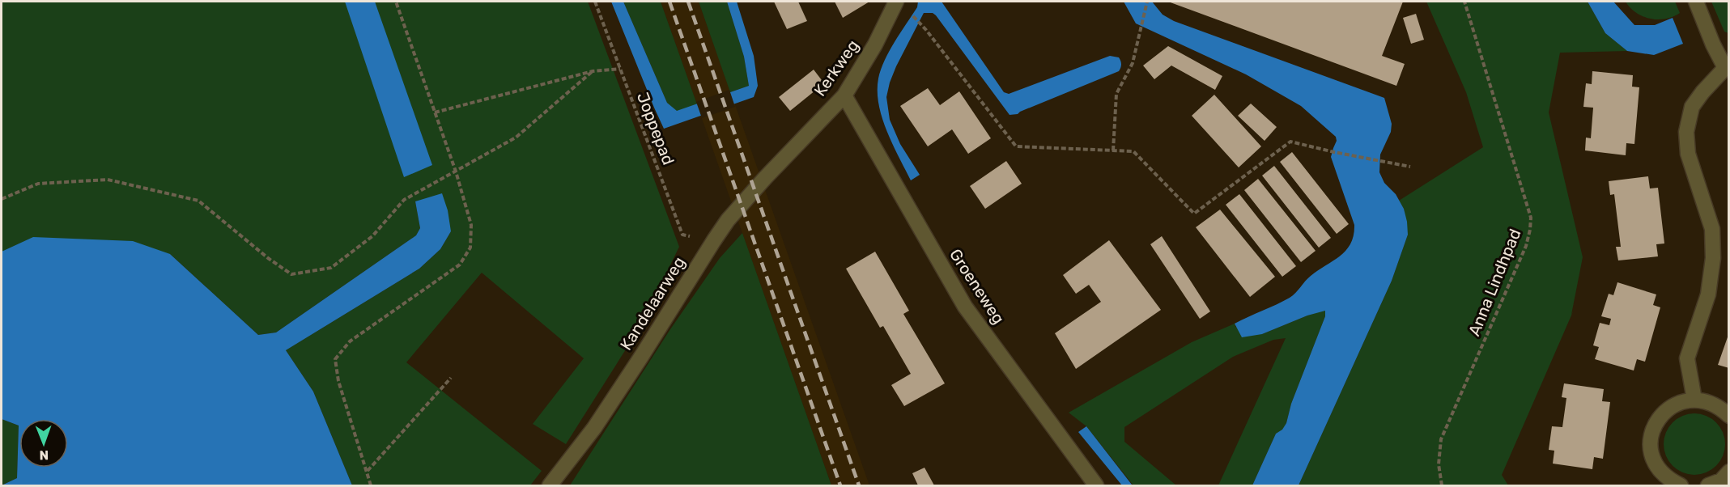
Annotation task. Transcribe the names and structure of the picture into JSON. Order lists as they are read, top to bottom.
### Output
{
  "streets": {
    "street": ["Kerkweg", "Groeneweg", "Kandelaarweg"],
    "path": ["Joppepad", "Anna Lindhpad"]
  },
  "crossings": [
    ["Kerkweg", "Groeneweg"],
    ["Kerkweg", "Kandelaarweg"],
    ["Joppepad", "Kandelaarweg"]
  ],
  "north": "bottom"
}
